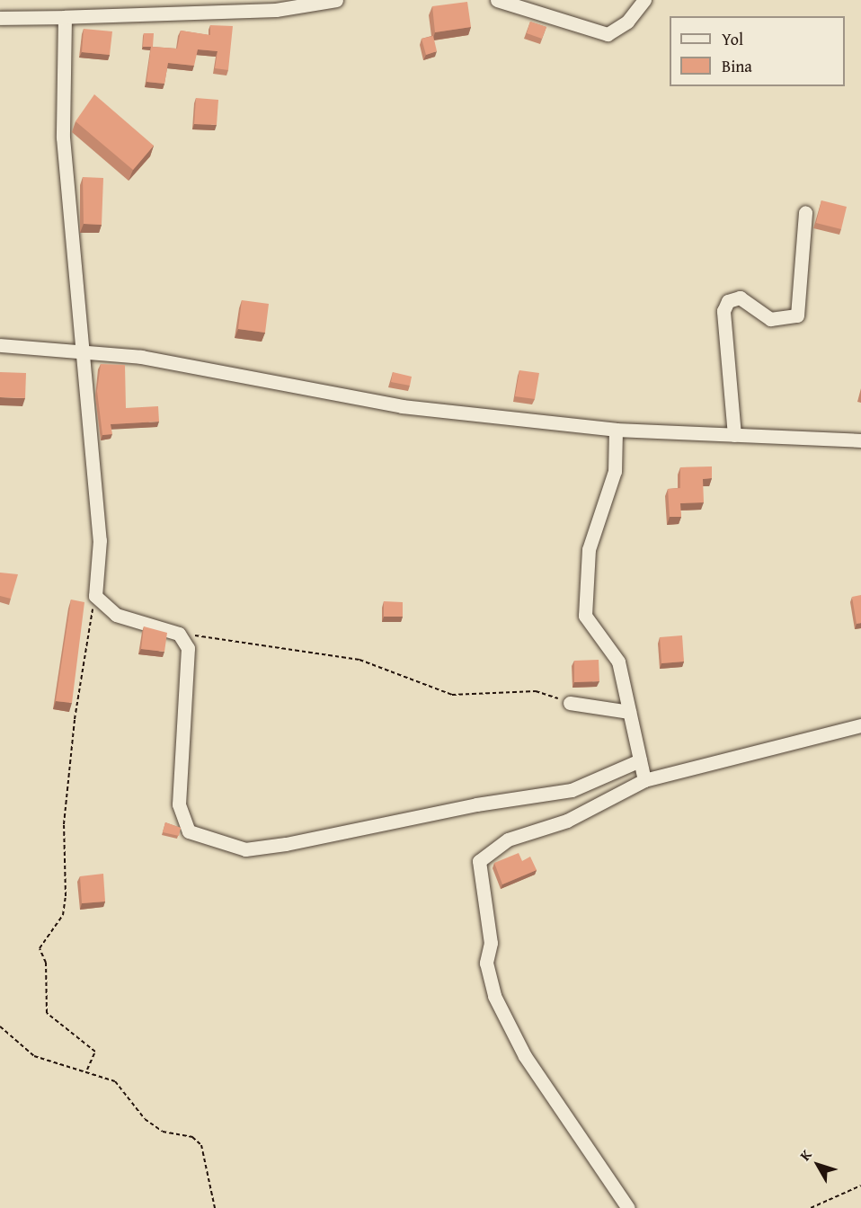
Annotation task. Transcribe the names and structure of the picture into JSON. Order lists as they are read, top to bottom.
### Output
{
  "legend": ["Yol", "Bina"],
  "north": "top left"
}
